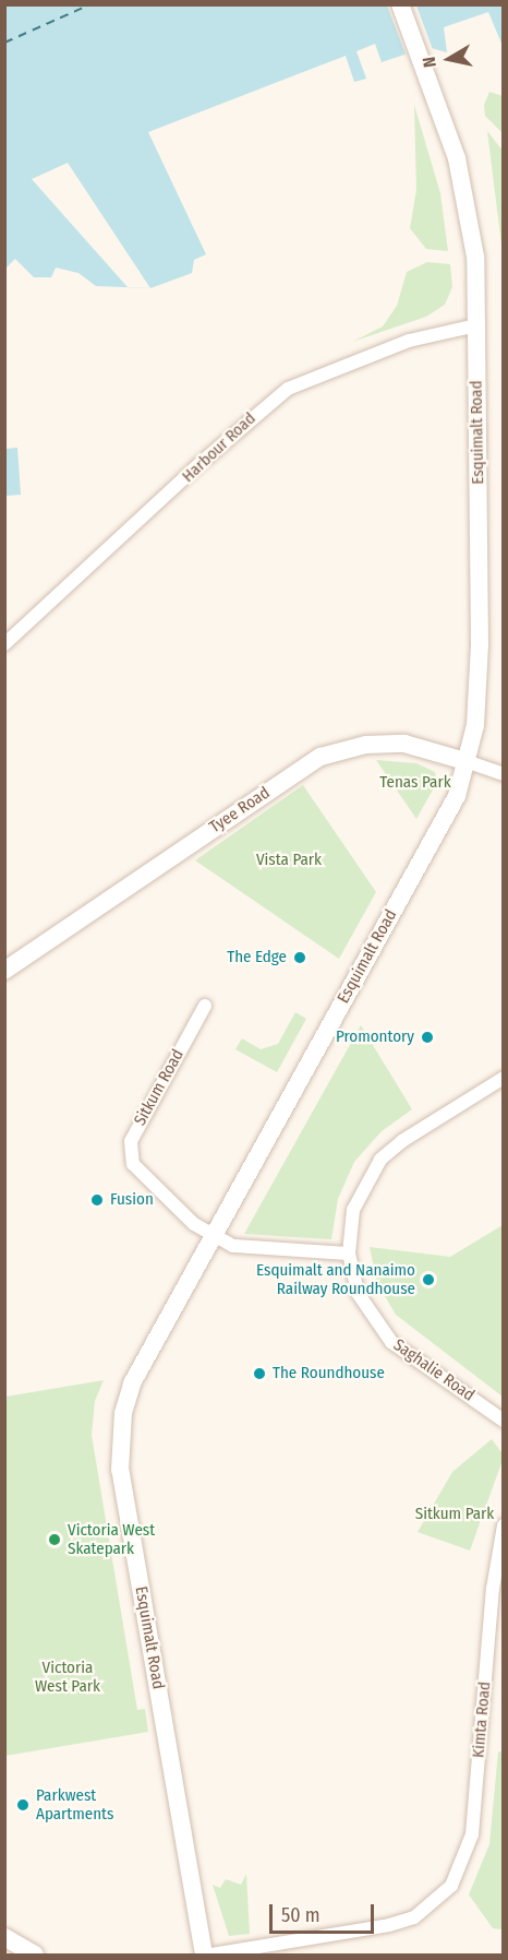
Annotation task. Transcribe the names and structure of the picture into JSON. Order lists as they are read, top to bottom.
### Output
{
  "streets": {
    "main road": ["Esquimalt Road", "Tyee Road"],
    "street": [
      "Harbour Road",
      "Sitkum Road",
      "Saghalie Road",
      "Kimta Road"
    ]
  },
  "crossings": [
    ["Esquimalt Road", "Harbour Road"],
    ["Esquimalt Road", "Tyee Road"],
    ["Esquimalt Road", "Sitkum Road"],
    ["Sitkum Road", "Saghalie Road"]
  ],
  "parks": [
    "Tenas Park",
    "Vista Park",
    "Sitkum Park",
    "Victoria West Park"
  ],
  "places": [
    "The Edge",
    "Promontory",
    "Fusion",
    "Esquimalt and Nanaimo Railway Roundhouse",
    "The Roundhouse",
    "Victoria West Skatepark",
    "Parkwest Apartments"
  ],
  "scale_bar": "50 m",
  "north": "left"
}
